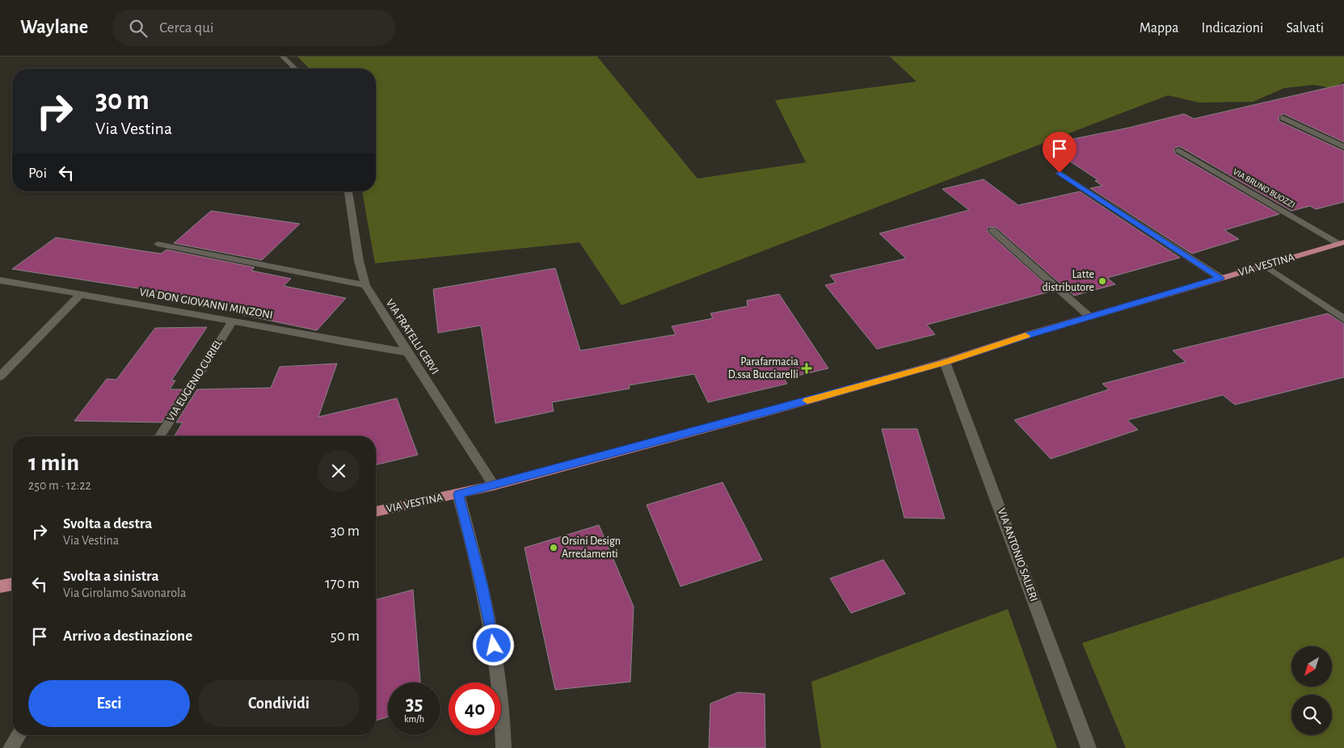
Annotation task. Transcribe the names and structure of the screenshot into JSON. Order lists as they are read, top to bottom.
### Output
{
  "streets": {
    "main road": ["VIA VESTINA"],
    "street": [
      "VIA BRUNO BUOZZI",
      "VIA DON GIOVANNI MINZONI",
      "VIA FRATELLI CERVI",
      "VIA EUGENIO CURIEL",
      "VIA ANTONIO SALIERI"
    ]
  },
  "crossings": [
    ["VIA BRUNO BUOZZI", "VIA VESTINA"],
    ["VIA VESTINA", "VIA FRATELLI CERVI"],
    ["VIA VESTINA", "VIA ANTONIO SALIERI"],
    ["VIA DON GIOVANNI MINZONI", "VIA FRATELLI CERVI"],
    ["VIA DON GIOVANNI MINZONI", "VIA EUGENIO CURIEL"]
  ],
  "places": {
    "other": ["Latte distributore", "Orsini Design Arredamenti"],
    "health": ["Parafarmacia D.ssa Bucciarelli"]
  },
  "north": "bottom left",
  "page": {
    "header": "Waylane",
    "search": "Cerca qui",
    "nav": ["Mappa", "Indicazioni", "Salvati"],
    "turn": ["30 m", "Via Vestina"],
    "then": "Poi",
    "heading": ["1 min", "250 m · 12:22"],
    "list": [
      {
        "name": "Svolta a destra",
        "note": "Via Vestina",
        "value": "30 m"
      },
      {
        "name": "Svolta a sinistra",
        "note": "Via Girolamo Savonarola",
        "value": "170 m"
      },
      {
        "name": "Arrivo a destinazione",
        "value": "50 m"
      }
    ],
    "buttons": ["Esci", "Condividi"],
    "speed": "35 km/h",
    "limit": "40"
  }
}
